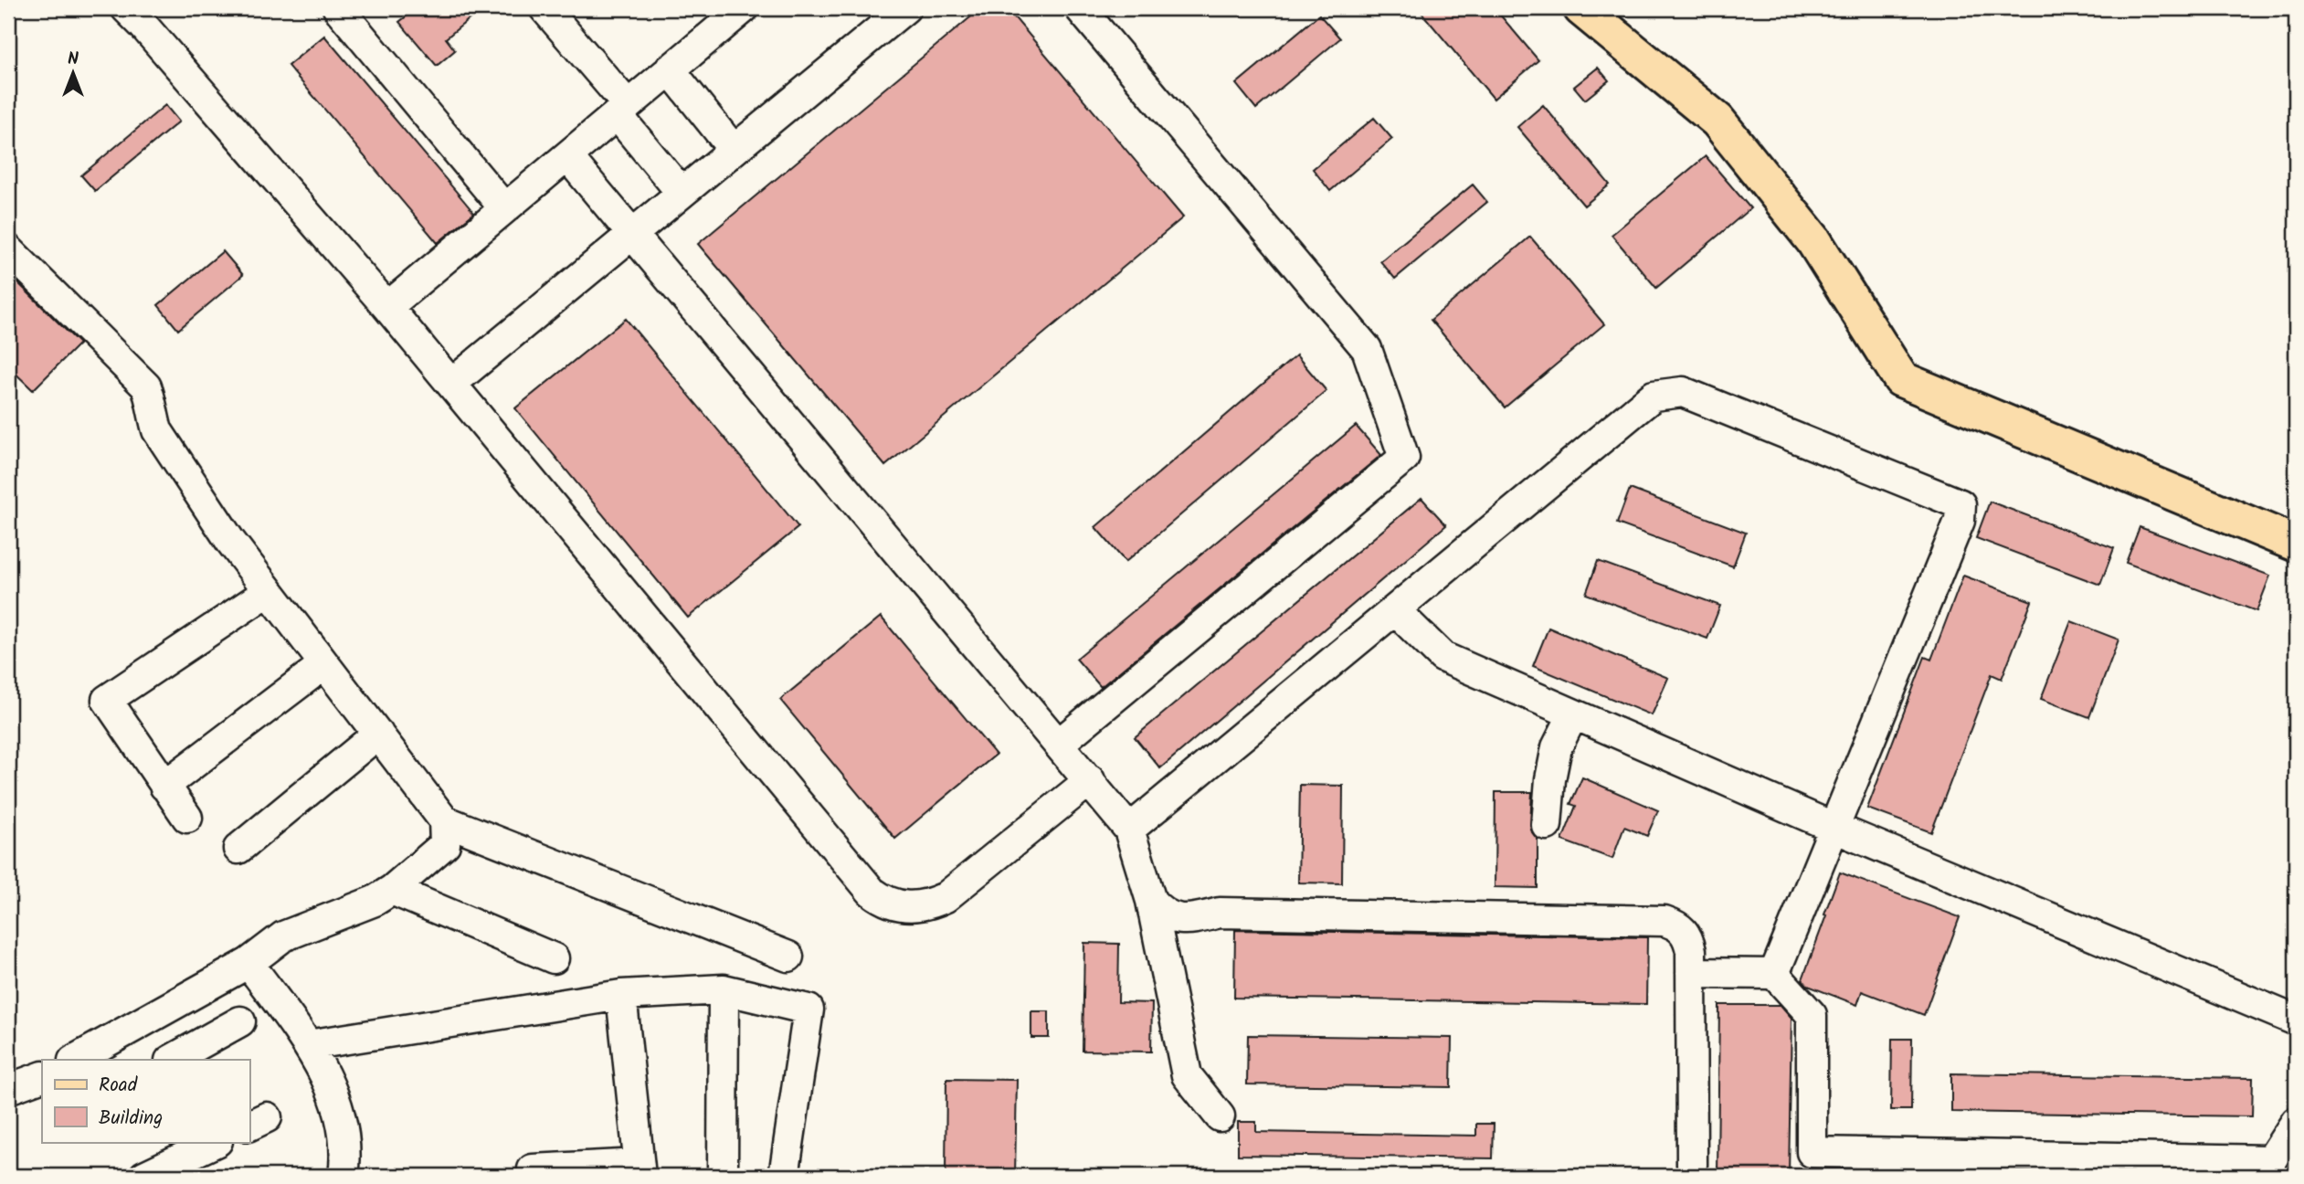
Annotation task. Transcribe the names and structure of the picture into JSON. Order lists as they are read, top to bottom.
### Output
{
  "legend": ["Road", "Building"],
  "north": "top"
}
